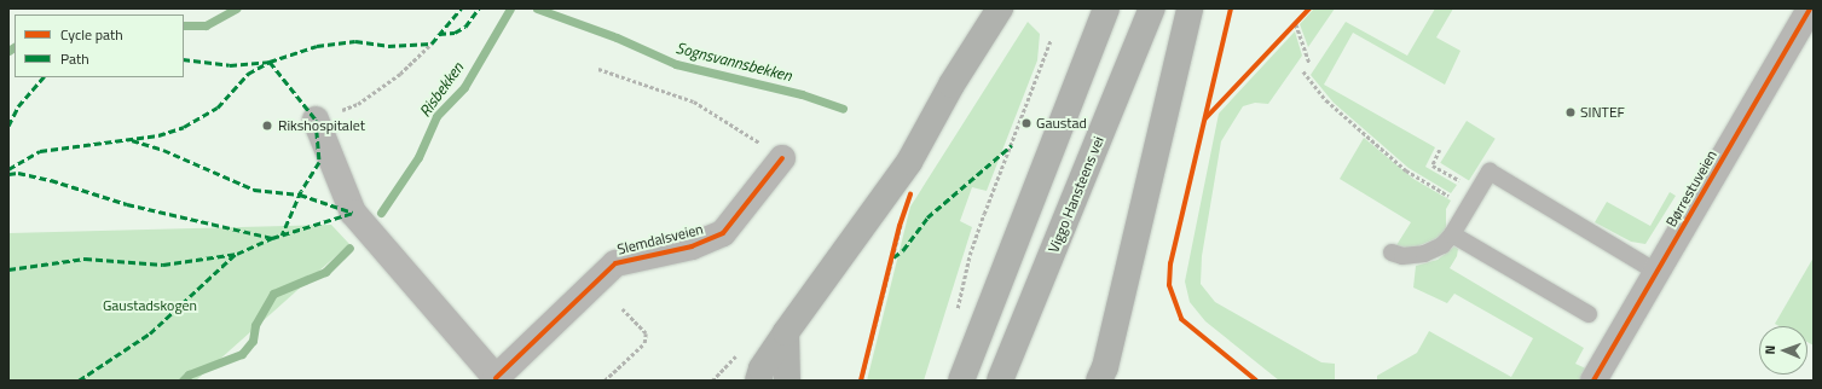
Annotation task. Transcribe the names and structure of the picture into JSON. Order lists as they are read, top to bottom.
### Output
{
  "streets": {
    "highway": ["Viggo Hansteens vei"],
    "street": ["Børrestuveien", "Slemdalsveien"]
  },
  "water": ["Sognsvannsbekken", "Risbekken"],
  "parks": ["Gaustadskogen"],
  "places": ["SINTEF", "Gaustad", "Rikshospitalet"],
  "legend": ["Cycle path", "Path"],
  "north": "left"
}
